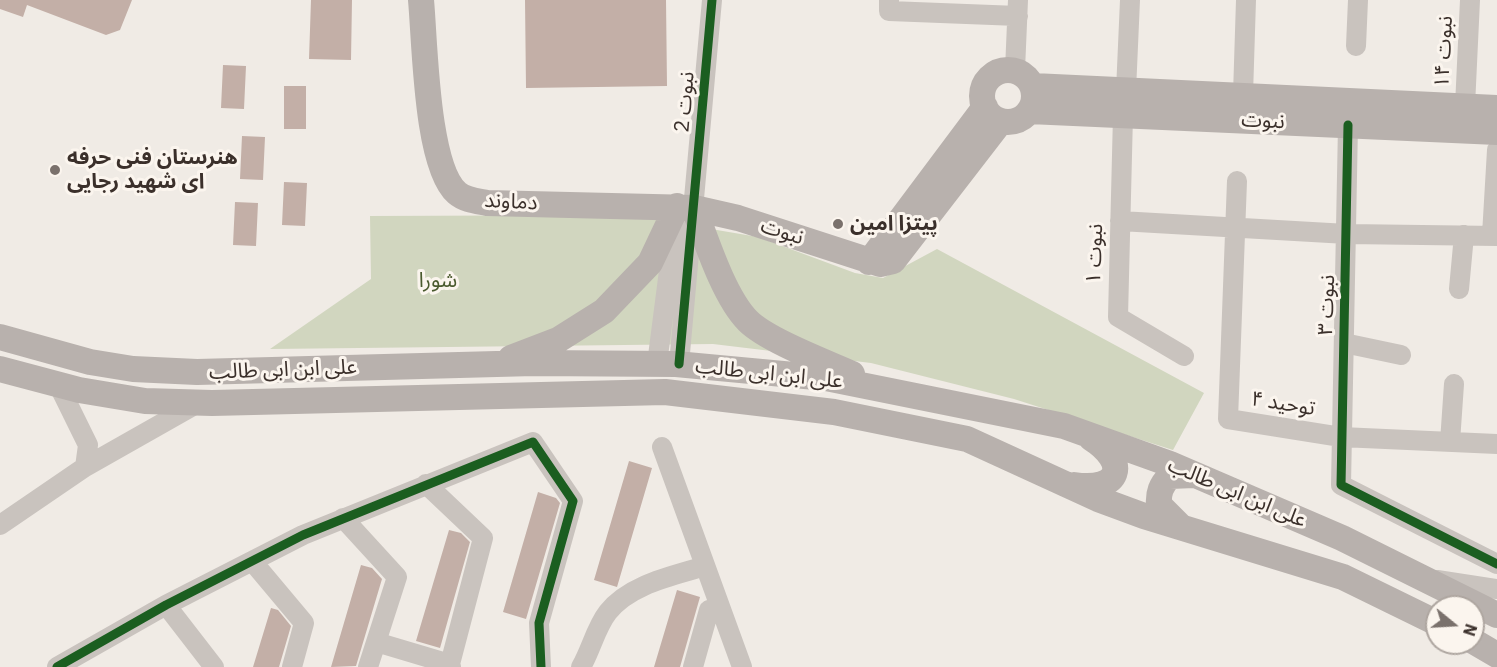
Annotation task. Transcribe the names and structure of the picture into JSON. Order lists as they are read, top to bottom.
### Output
{
  "streets": {
    "main road": ["نبوت", "دماوند", "علی ابن ابی طالب"],
    "street": [
      "نبوت ۱۴",
      "نبوت 2",
      "نبوت ۱",
      "نبوت ۳",
      "توحید ۴"
    ]
  },
  "crossings": [
    ["نبوت ۱۴", "نبوت"],
    ["نبوت 2", "نبوت"],
    ["نبوت 2", "دماوند"],
    ["نبوت 2", "علی ابن ابی طالب"],
    ["نبوت", "دماوند"],
    ["نبوت", "نبوت ۱"],
    ["نبوت", "نبوت ۳"],
    ["نبوت ۳", "توحید ۴"]
  ],
  "parks": ["شورا"],
  "places": ["هنرستان فنی حرفه ای شهید رجایی", "پیتزا امین"],
  "north": "right"
}
